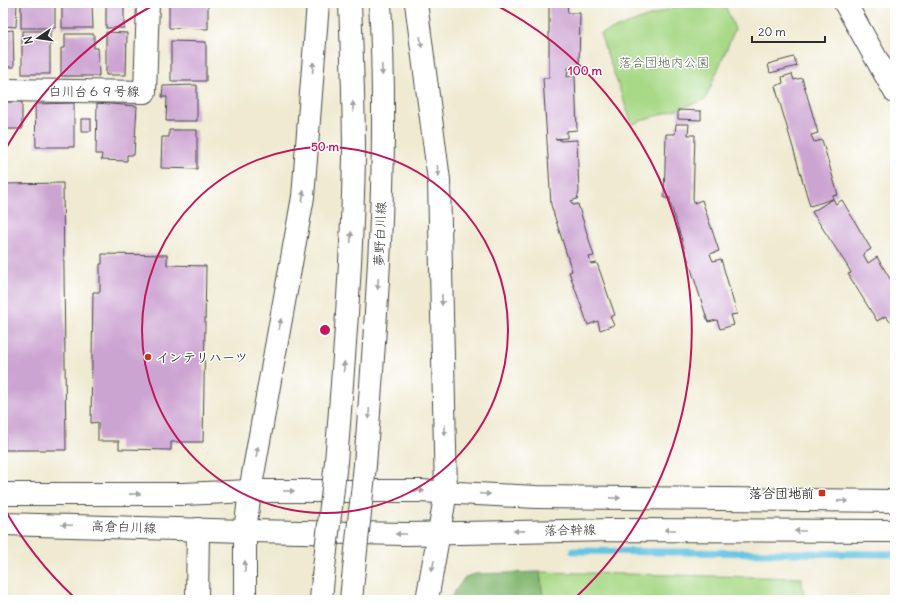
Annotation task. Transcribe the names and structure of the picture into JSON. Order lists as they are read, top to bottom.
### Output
{
  "streets": {
    "street": [
      "白川台６９号線",
      "夢野白川線",
      "高倉白川線",
      "落合幹線"
    ]
  },
  "crossings": [
    ["高倉白川線", "落合幹線"]
  ],
  "parks": ["落合団地内公園"],
  "places": {
    "other": ["インテリハーツ"],
    "transit": ["落合団地前"]
  },
  "scale_bar": "20 m",
  "north": "left",
  "rings": ["100 m", "50 m"]
}
